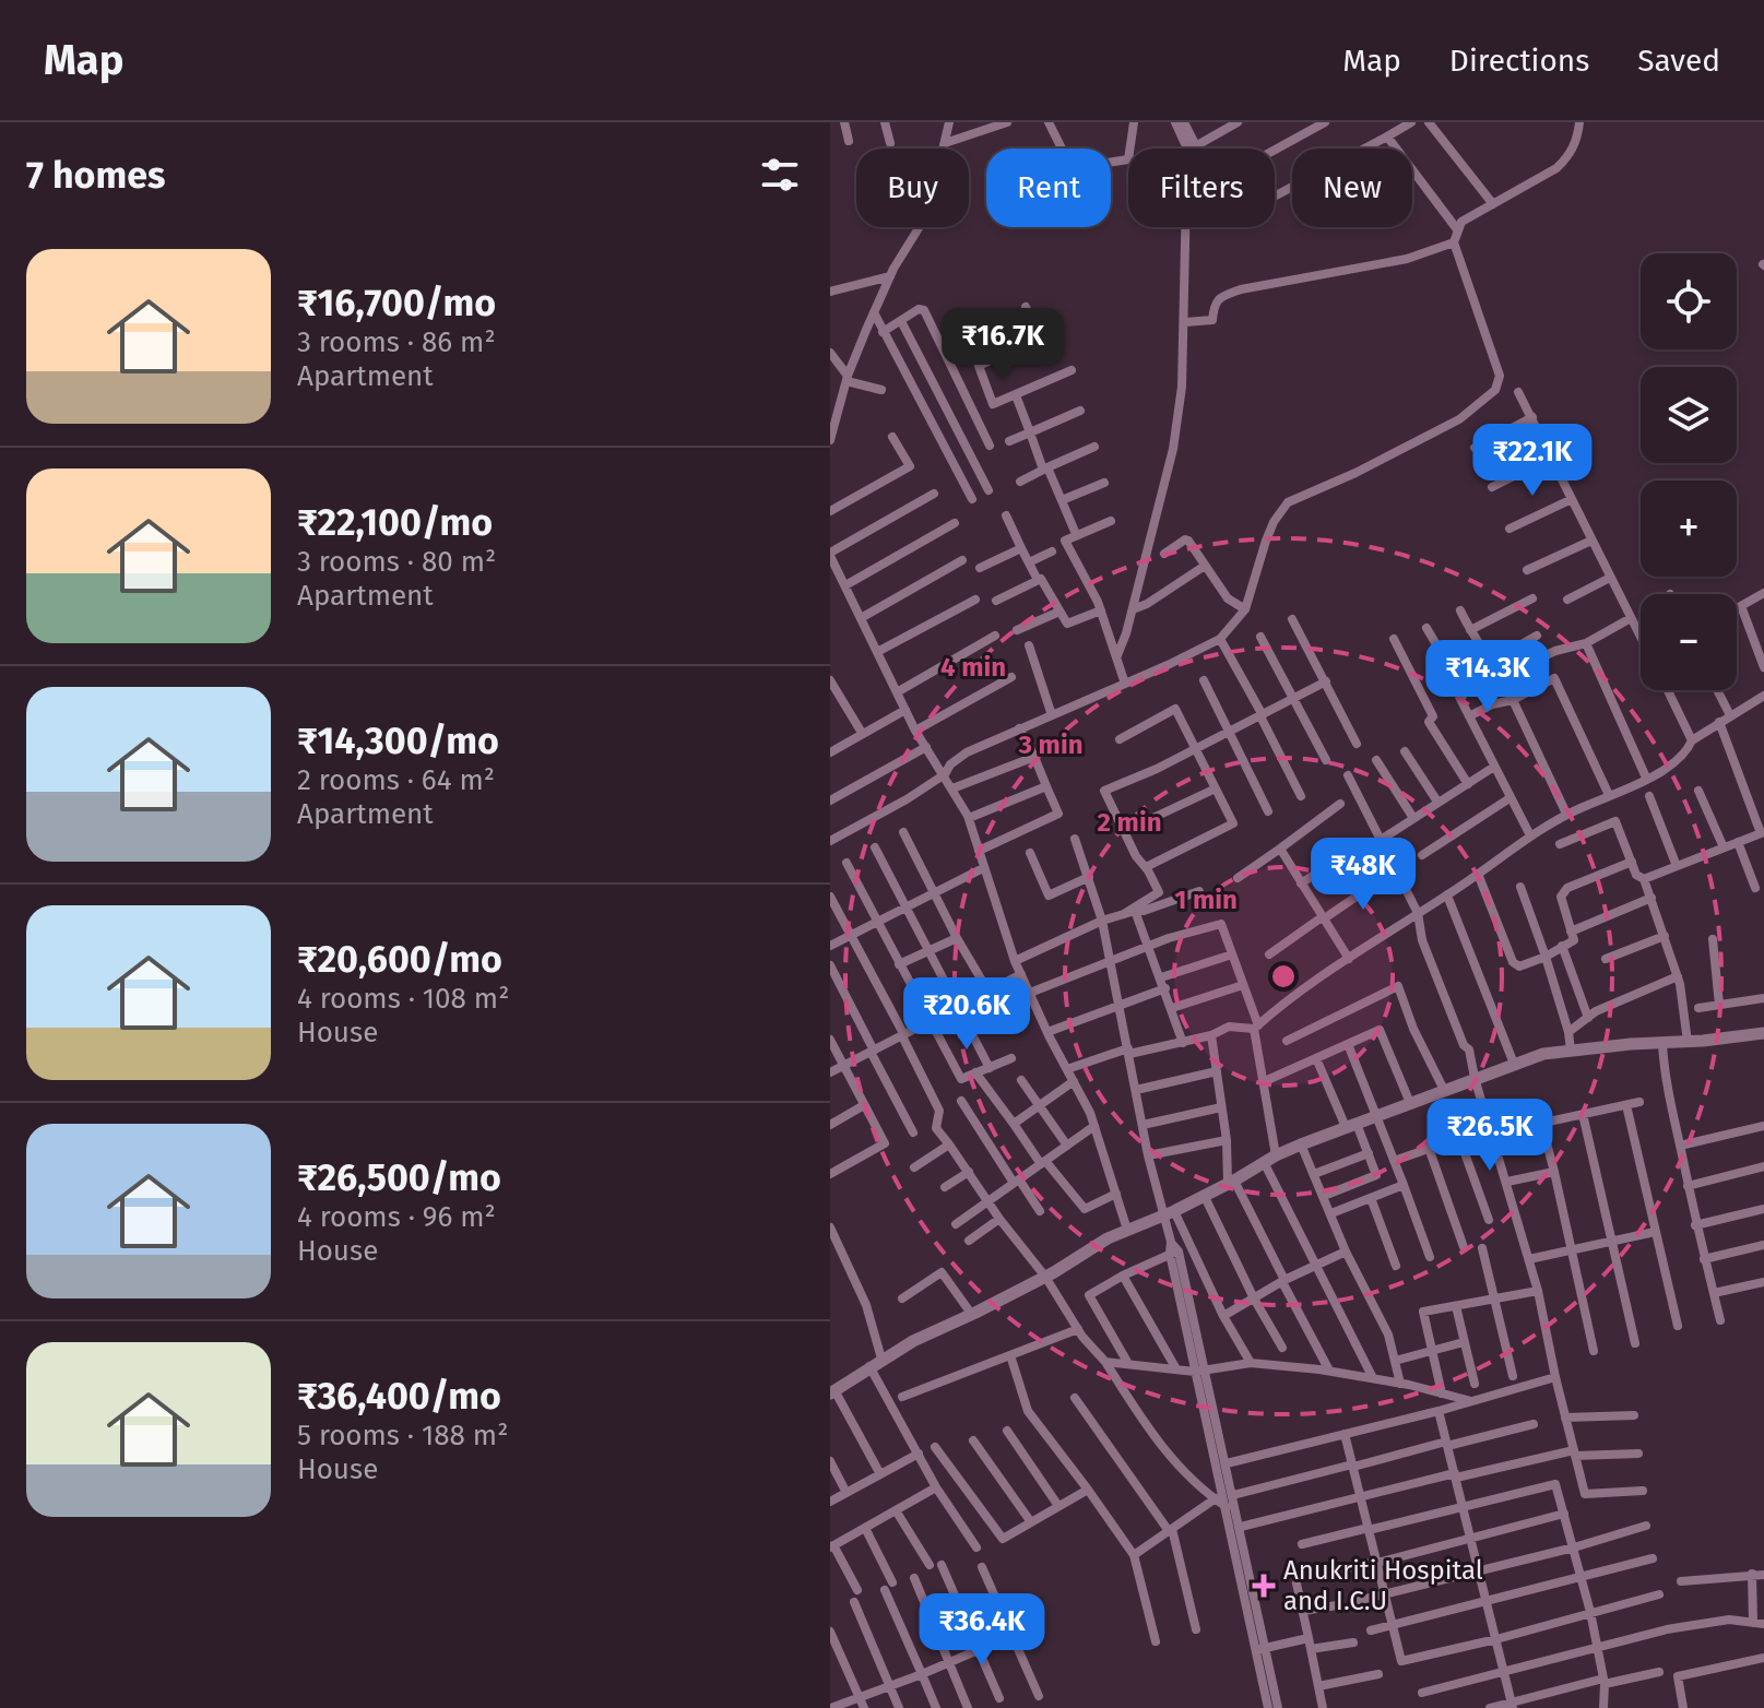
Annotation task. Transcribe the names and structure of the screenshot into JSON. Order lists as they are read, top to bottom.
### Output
{
  "places": {
    "health": ["Anukriti Hospital and I.C.U"]
  },
  "page": {
    "header": "Map",
    "nav": ["Map", "Directions", "Saved"],
    "heading": "7 homes",
    "chip": [
      "Buy",
      "Rent",
      "Filters",
      "New"
    ],
    "list": [
      {
        "name": "₹16,700/mo",
        "note": "3 rooms · 86 m² · Apartment"
      },
      {
        "name": "₹22,100/mo",
        "note": "3 rooms · 80 m² · Apartment"
      },
      {
        "name": "₹14,300/mo",
        "note": "2 rooms · 64 m² · Apartment"
      },
      {
        "name": "₹20,600/mo",
        "note": "4 rooms · 108 m² · House"
      },
      {
        "name": "₹26,500/mo",
        "note": "4 rooms · 96 m² · House"
      },
      {
        "name": "₹36,400/mo",
        "note": "5 rooms · 188 m² · House"
      }
    ],
    "map_buttons": ["+", "−"],
    "price": [
      "₹16.7K",
      "₹22.1K",
      "₹14.3K",
      "₹48K",
      "₹20.6K",
      "₹26.5K",
      "₹36.4K"
    ]
  },
  "rings": [
    "4 min",
    "3 min",
    "2 min",
    "1 min"
  ]
}
